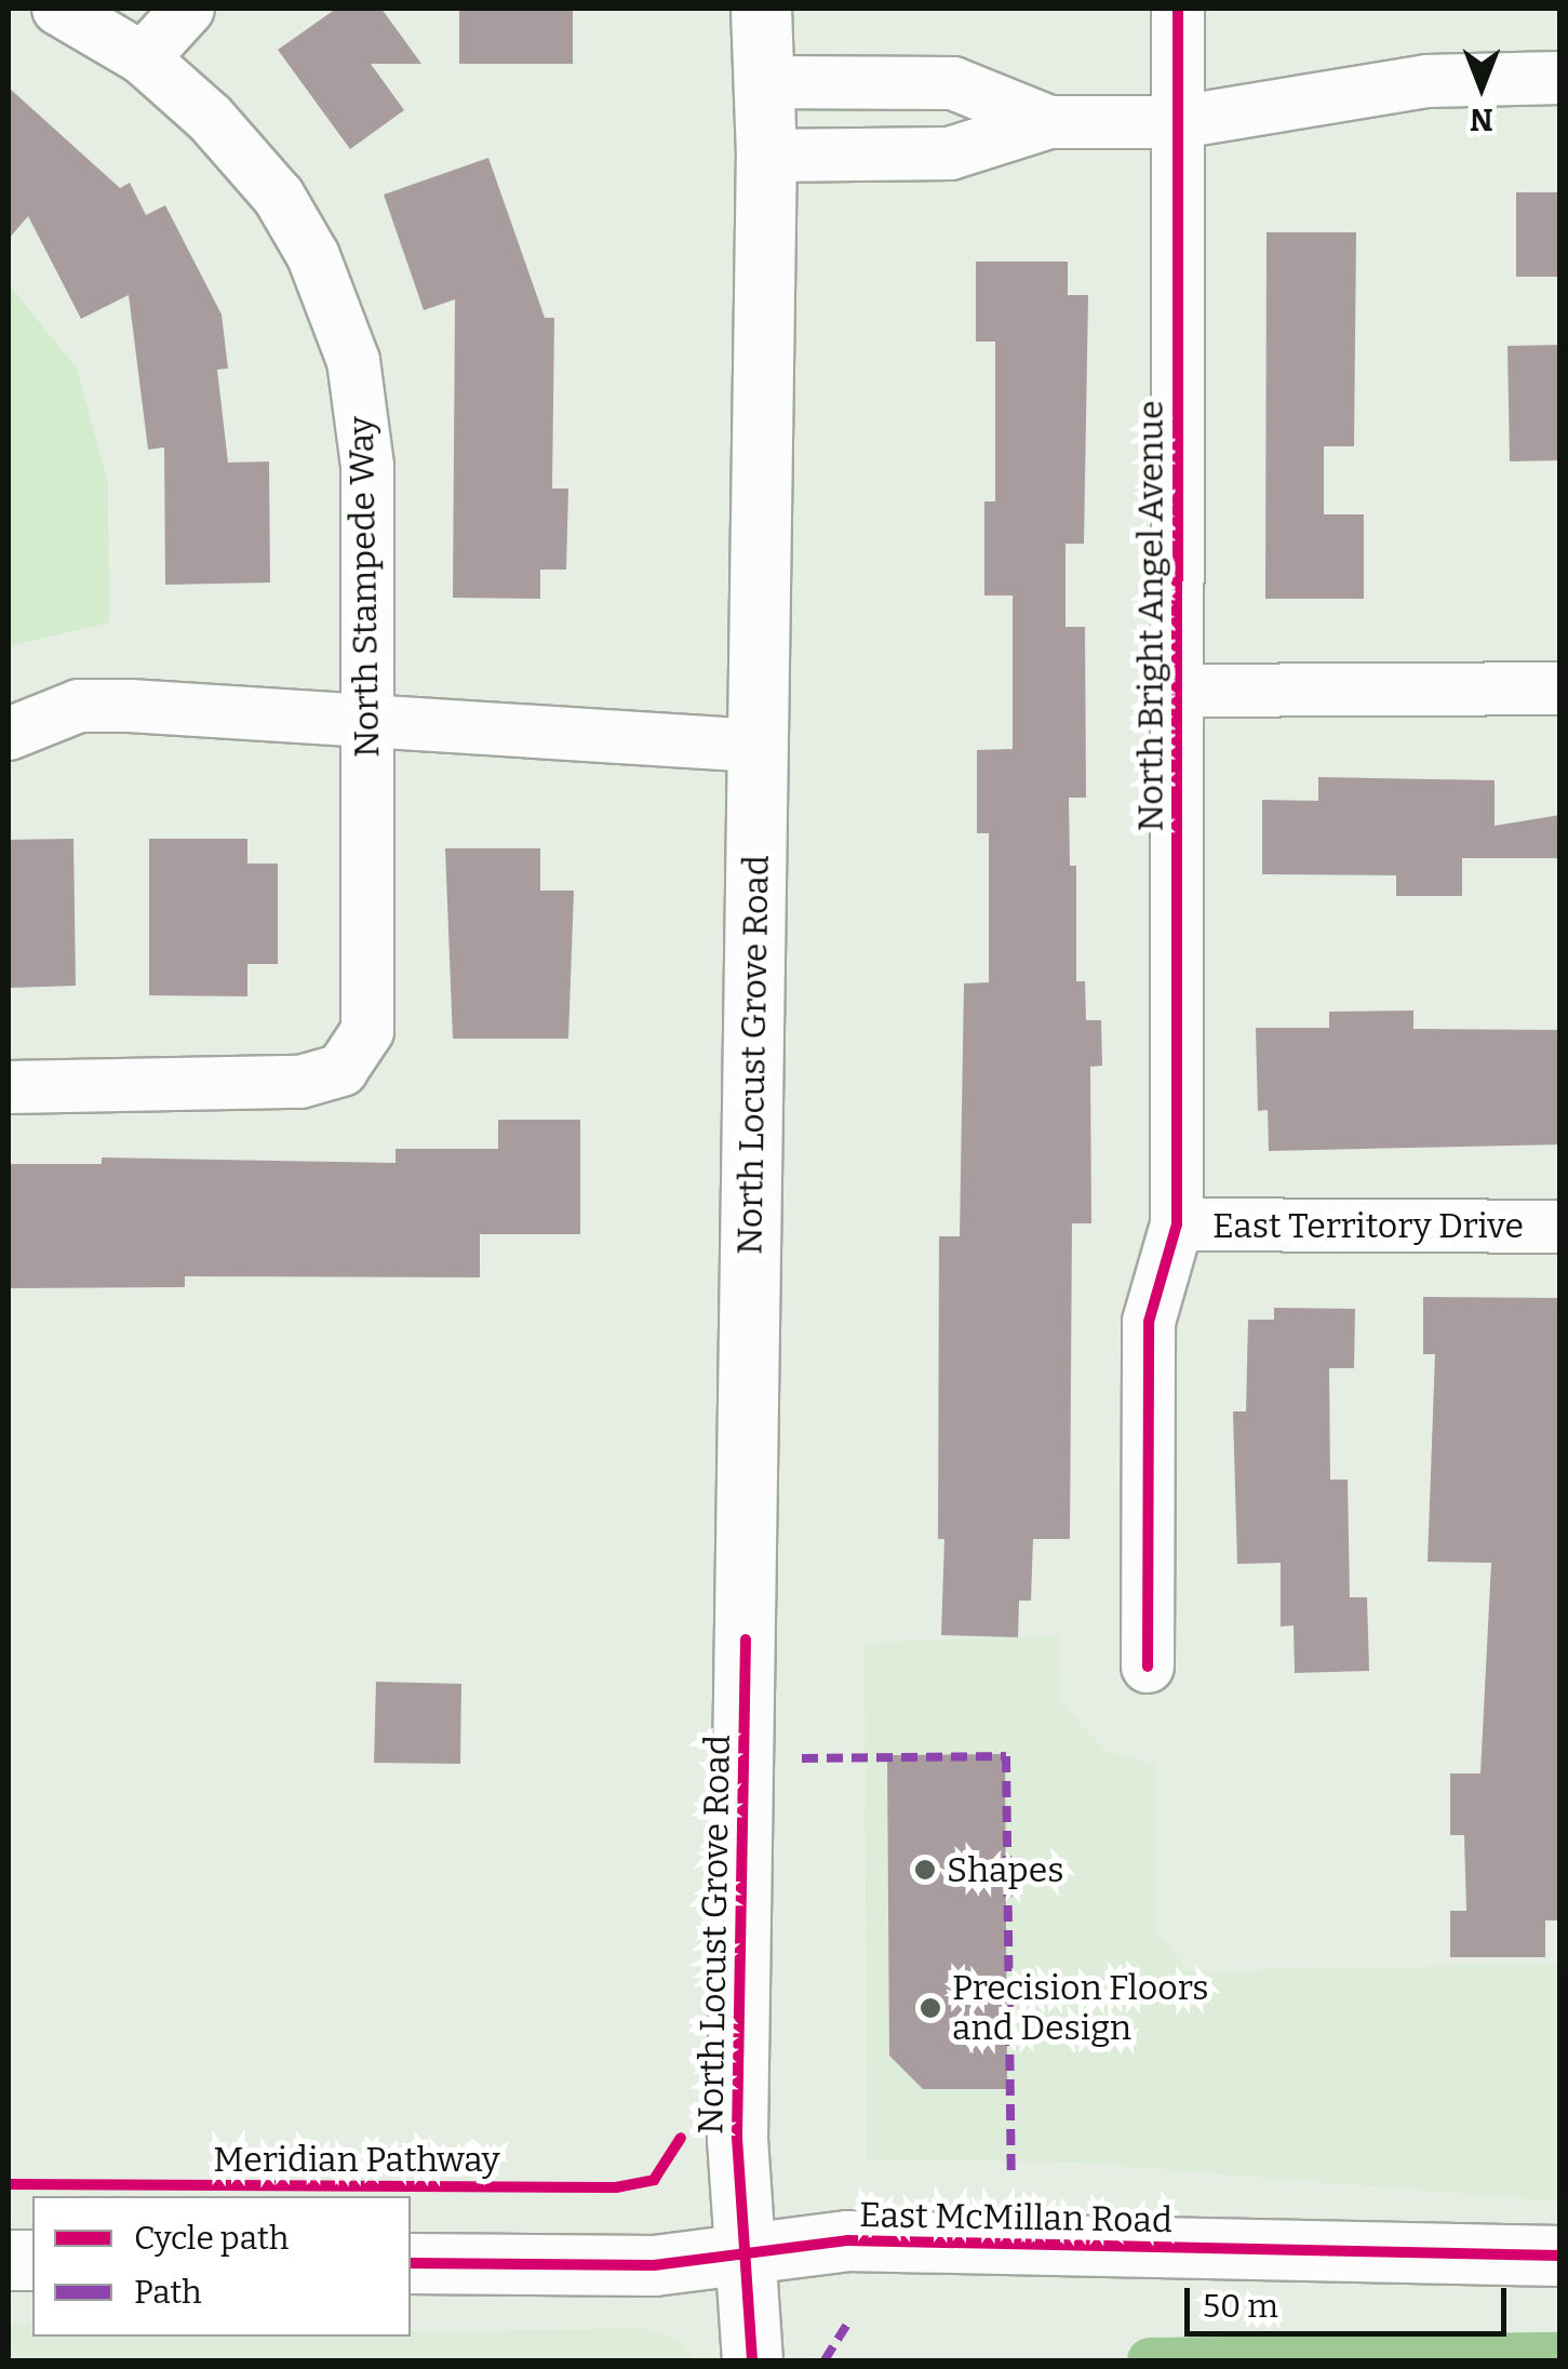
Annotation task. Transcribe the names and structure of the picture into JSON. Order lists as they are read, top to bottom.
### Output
{
  "streets": {
    "main road": ["North Locust Grove Road", "East McMillan Road"],
    "street": ["North Stampede Way", "North Bright Angel Avenue", "East Territory Drive"],
    "cycle path": ["Meridian Pathway"]
  },
  "crossings": [
    ["North Bright Angel Avenue", "East Territory Drive"],
    ["North Locust Grove Road", "East McMillan Road"]
  ],
  "places": ["Shapes", "Precision Floors and Design"],
  "legend": ["Cycle path", "Path"],
  "scale_bar": "50 m",
  "north": "bottom"
}
